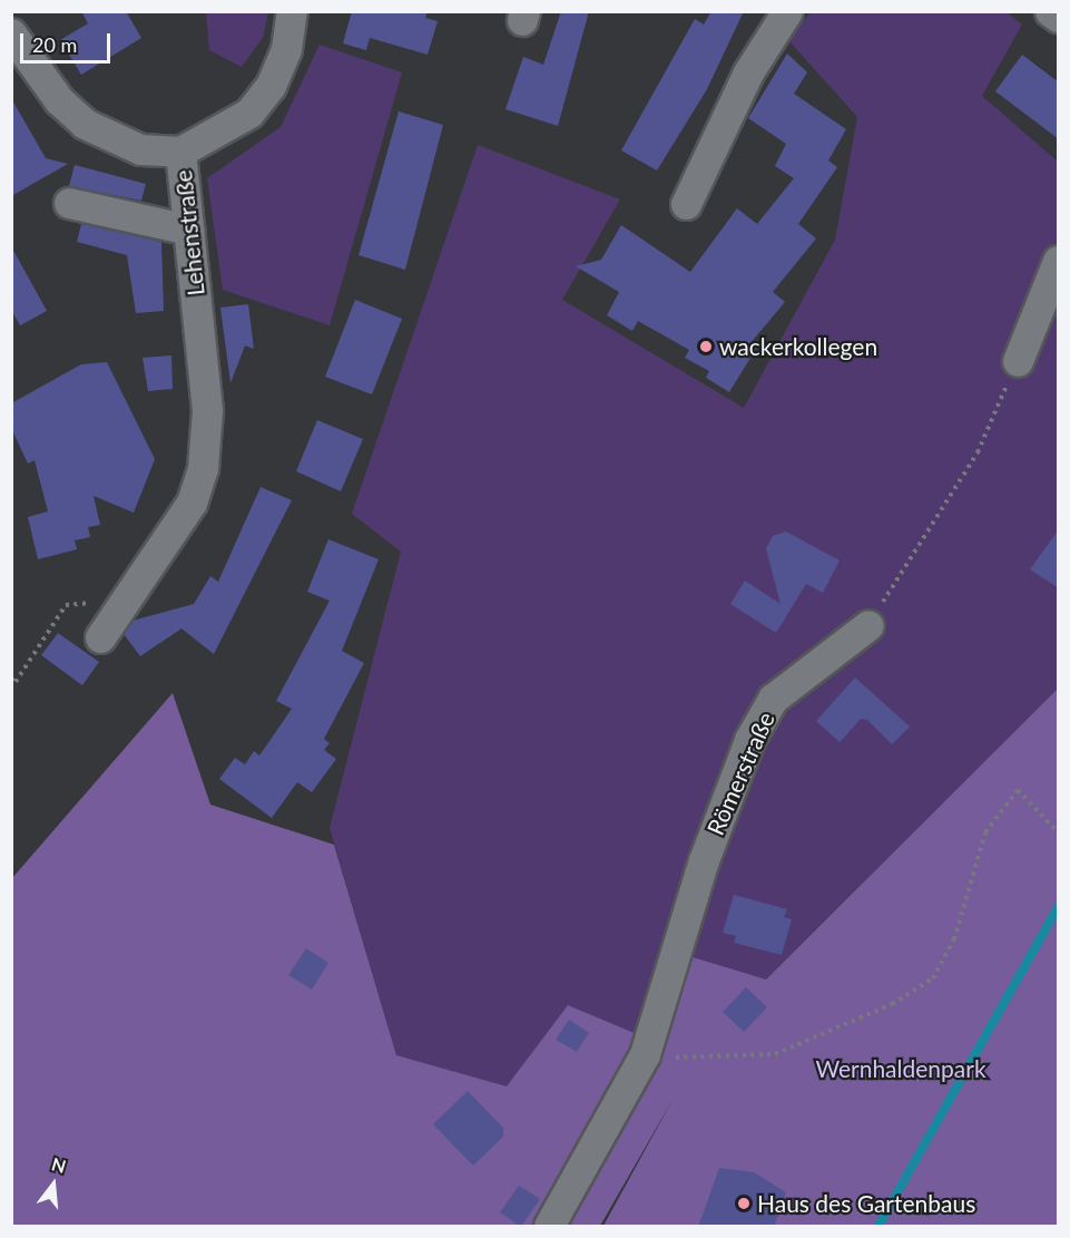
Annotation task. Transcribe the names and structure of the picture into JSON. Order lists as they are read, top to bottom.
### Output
{
  "streets": {
    "street": ["Lehenstraße", "Römerstraße"]
  },
  "parks": ["Wernhaldenpark"],
  "places": ["wackerkollegen", "Haus des Gartenbaus"],
  "scale_bar": "20 m",
  "north": "top"
}
